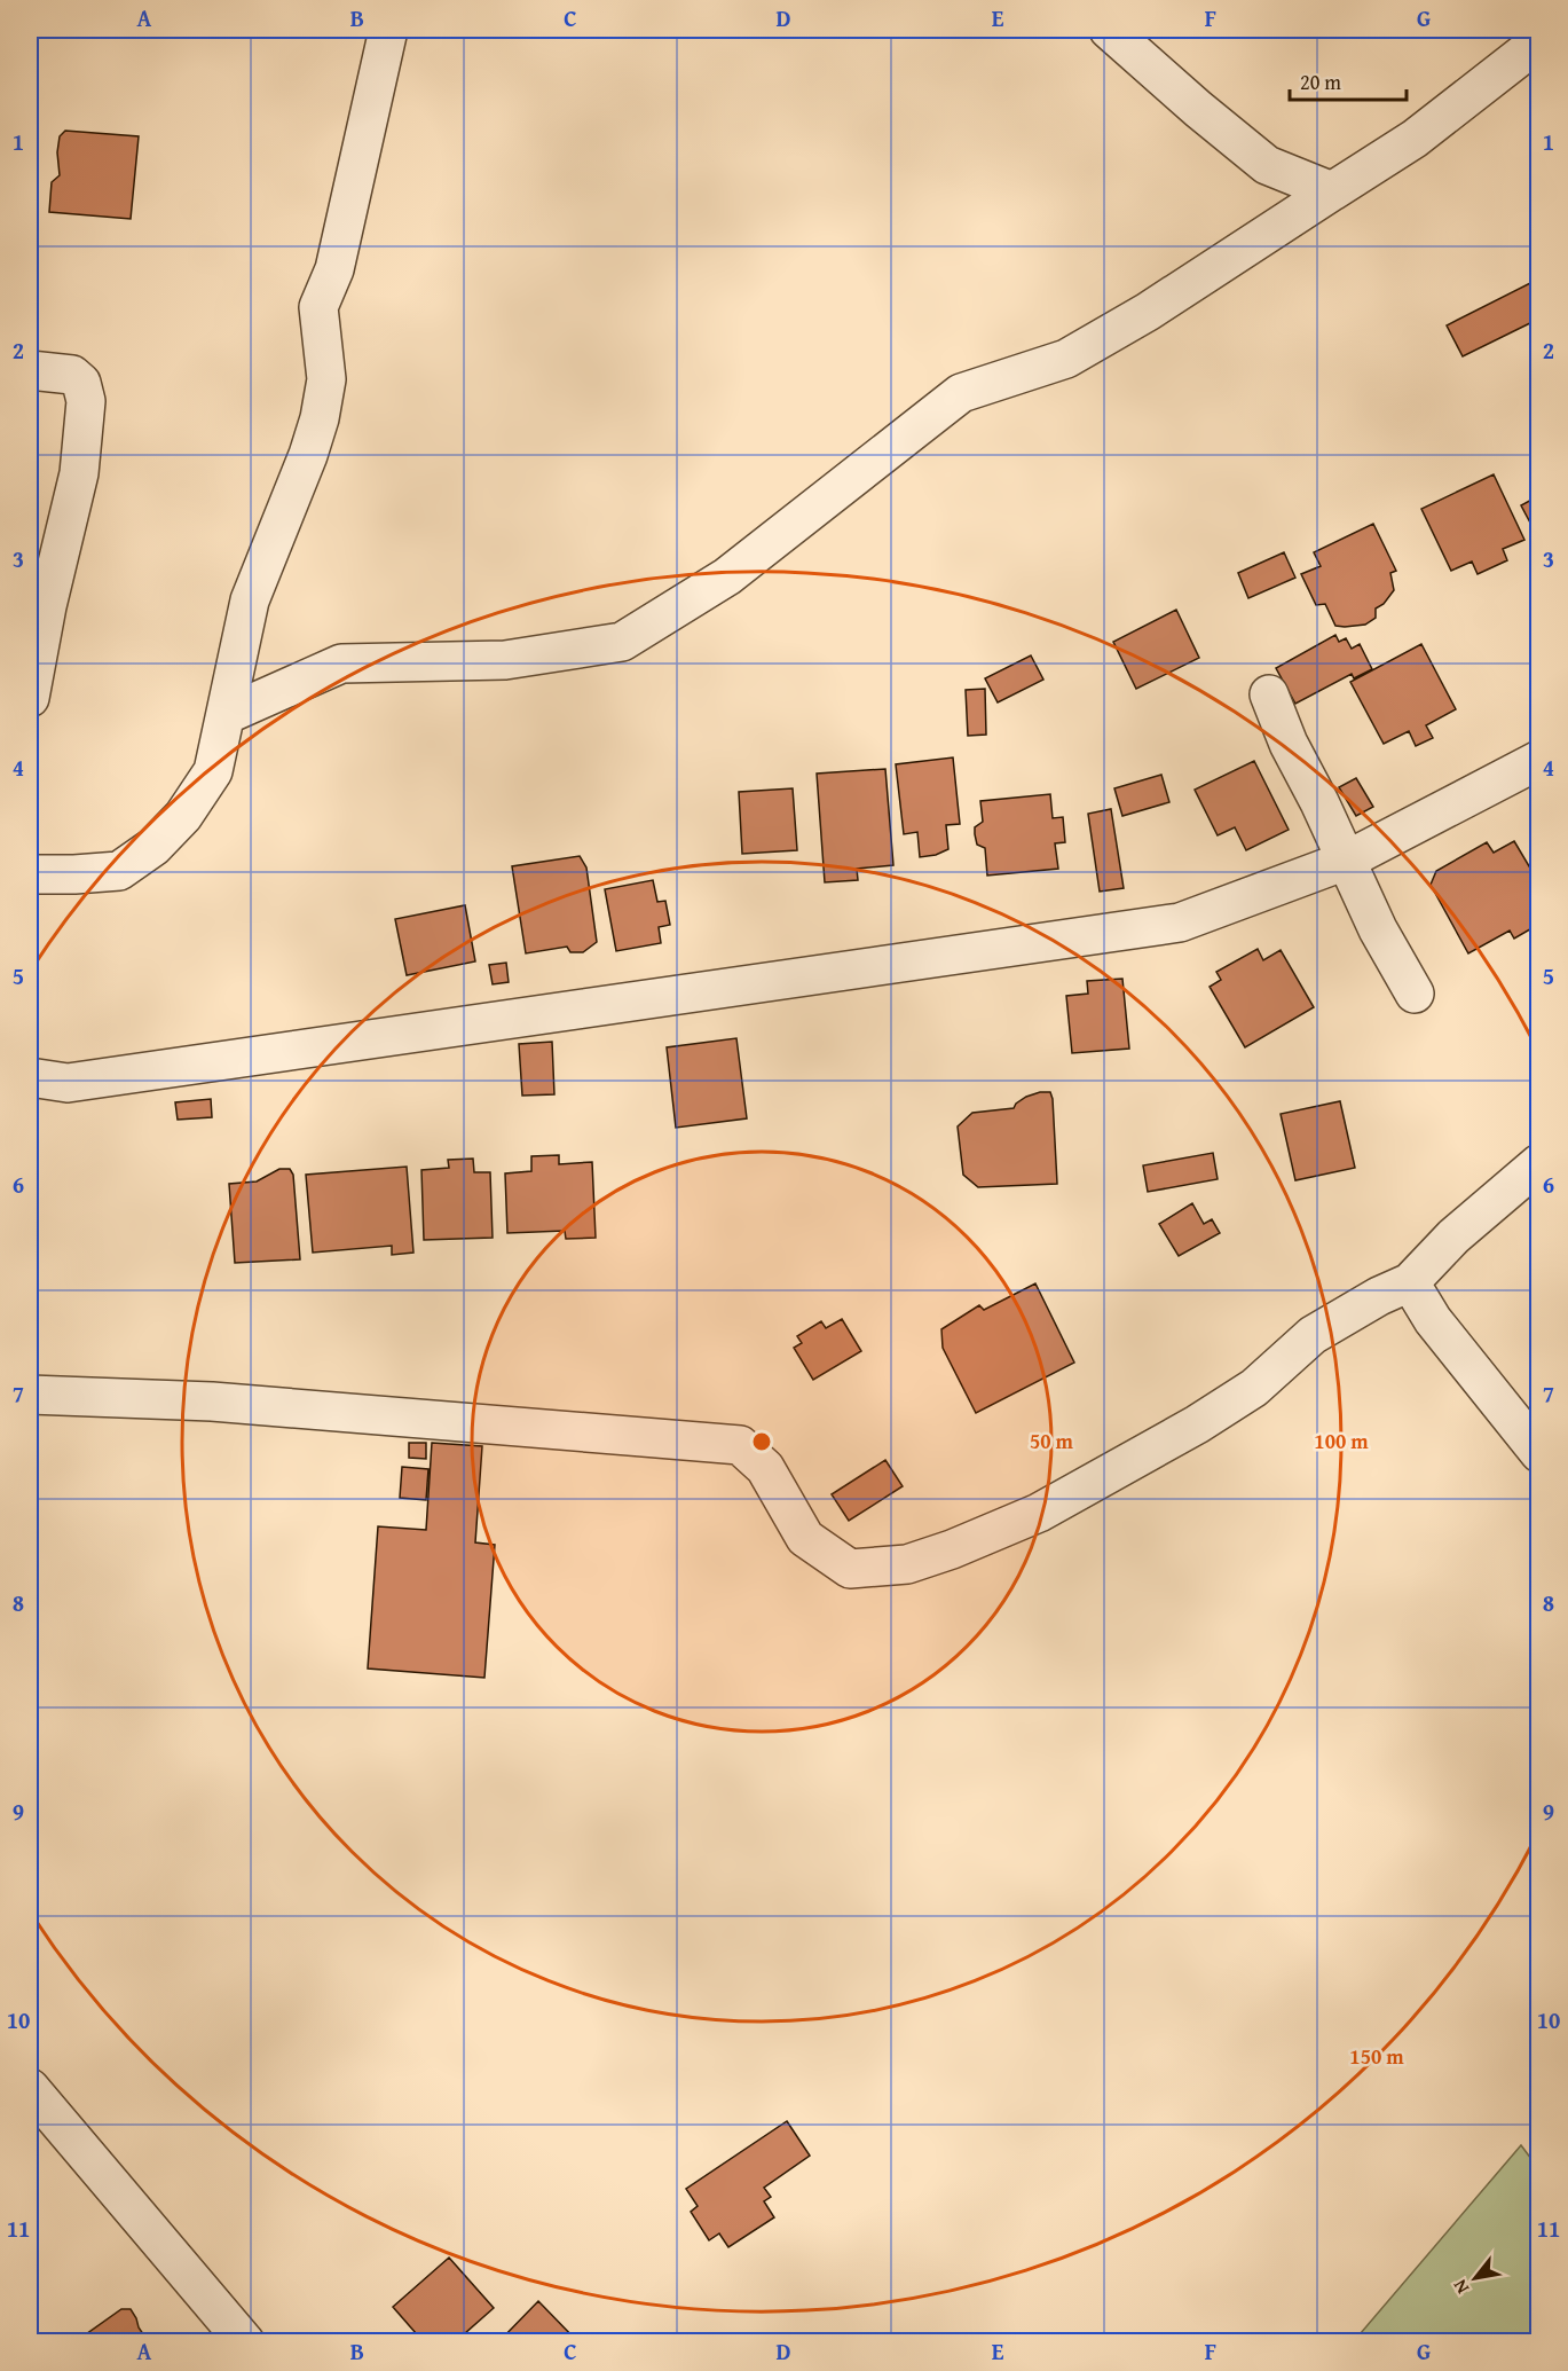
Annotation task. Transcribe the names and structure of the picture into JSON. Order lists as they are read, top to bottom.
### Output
{
  "scale_bar": "20 m",
  "north": "bottom left",
  "grid": {
    "columns": [
      "A",
      "B",
      "C",
      "D",
      "E",
      "F",
      "G"
    ],
    "rows": [
      "1",
      "2",
      "3",
      "4",
      "5",
      "6",
      "7",
      "8",
      "9",
      "10",
      "11"
    ]
  },
  "rings": ["50 m", "100 m", "150 m"]
}
